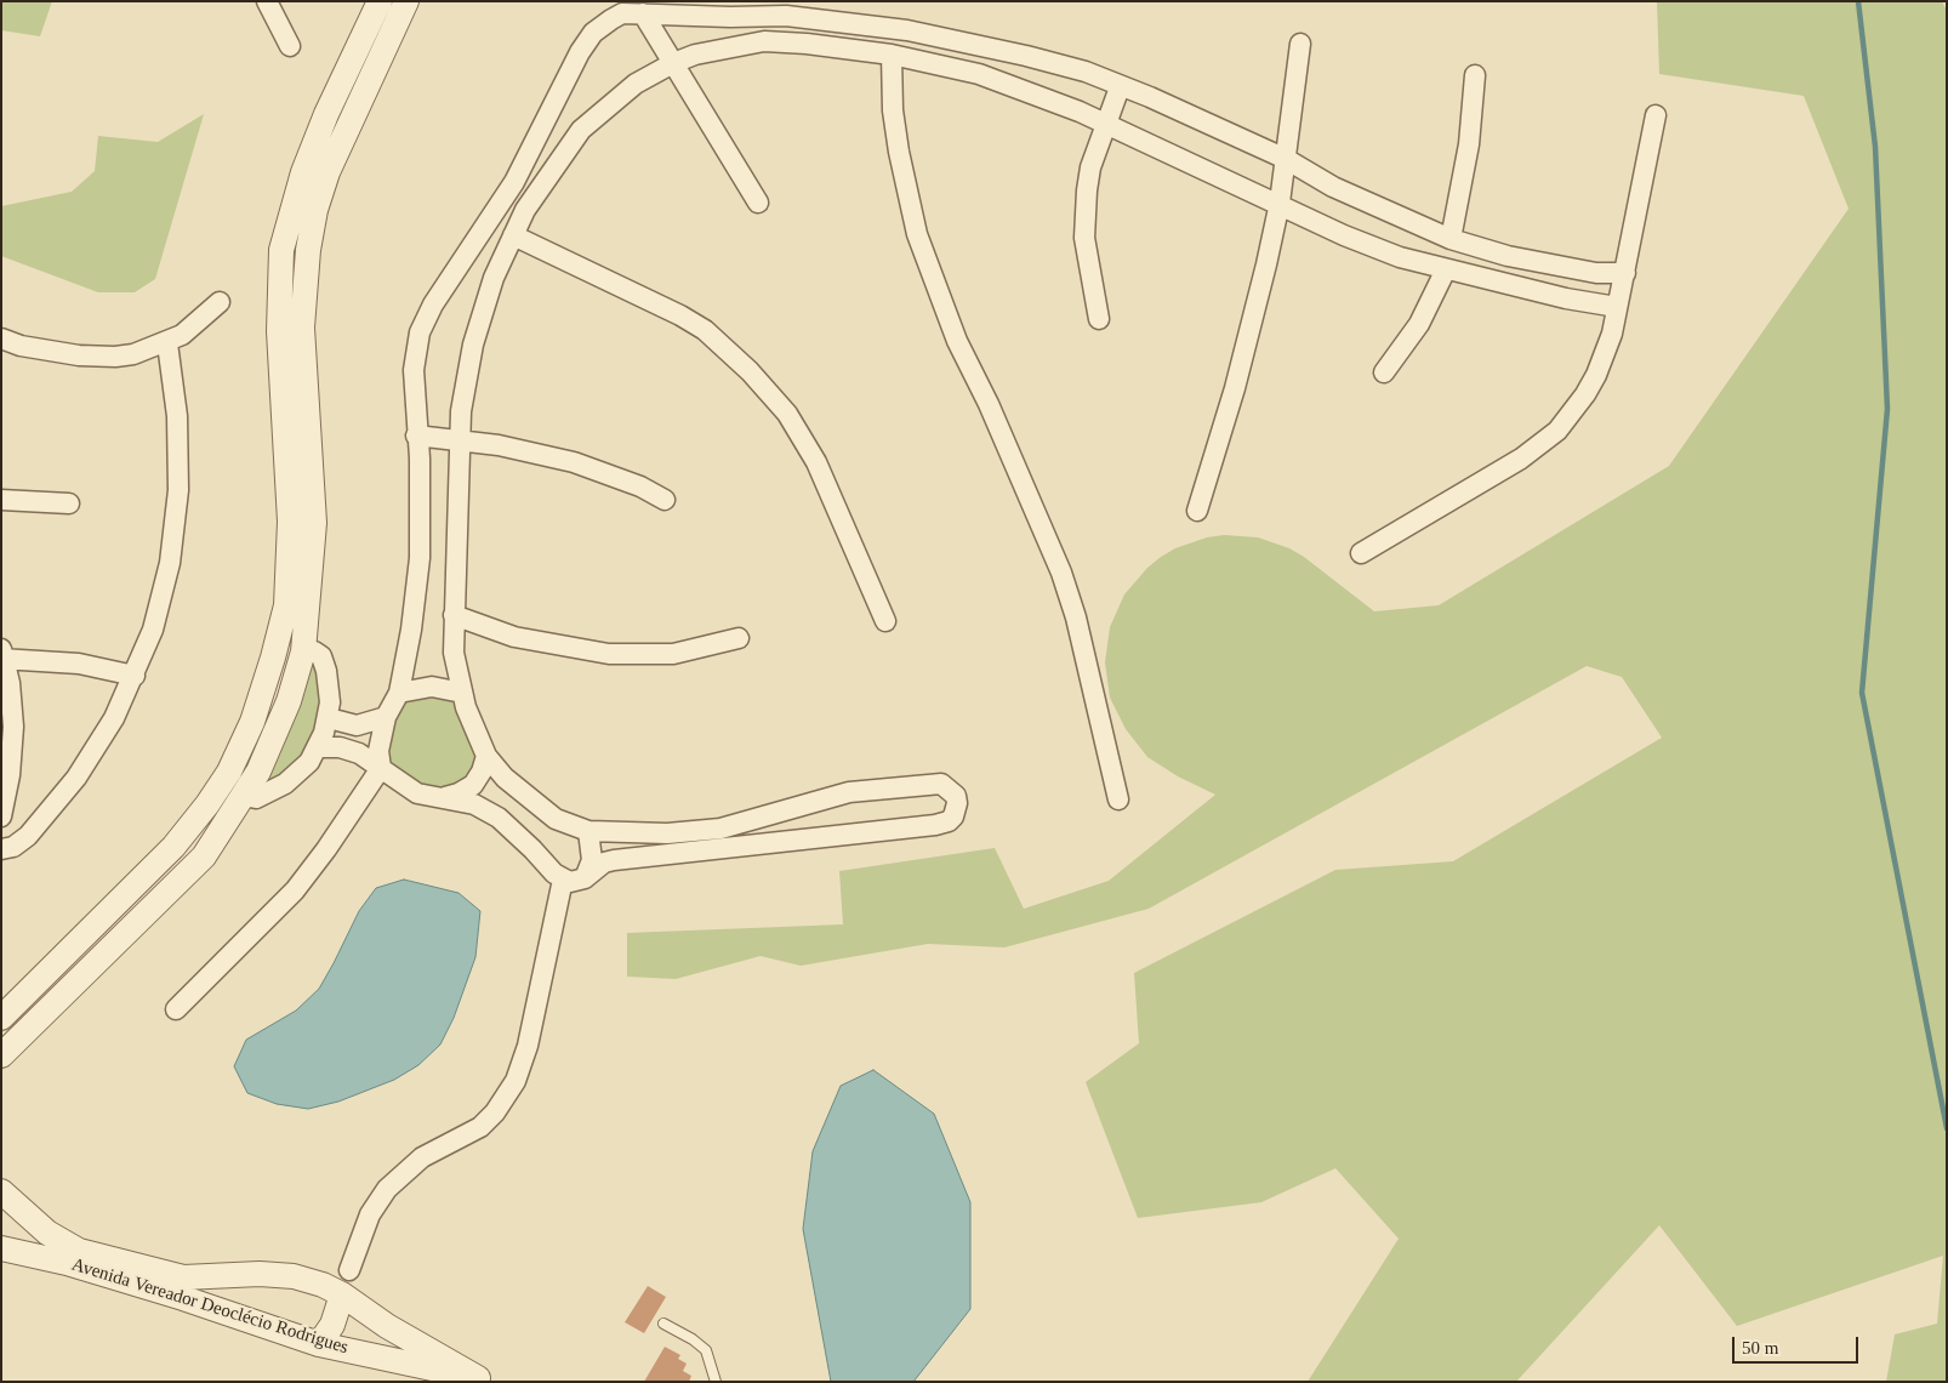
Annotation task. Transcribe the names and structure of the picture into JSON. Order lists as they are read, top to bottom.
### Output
{
  "streets": {
    "street": ["Avenida Vereador Deoclécio Rodrigues"]
  },
  "scale_bar": "50 m"
}
